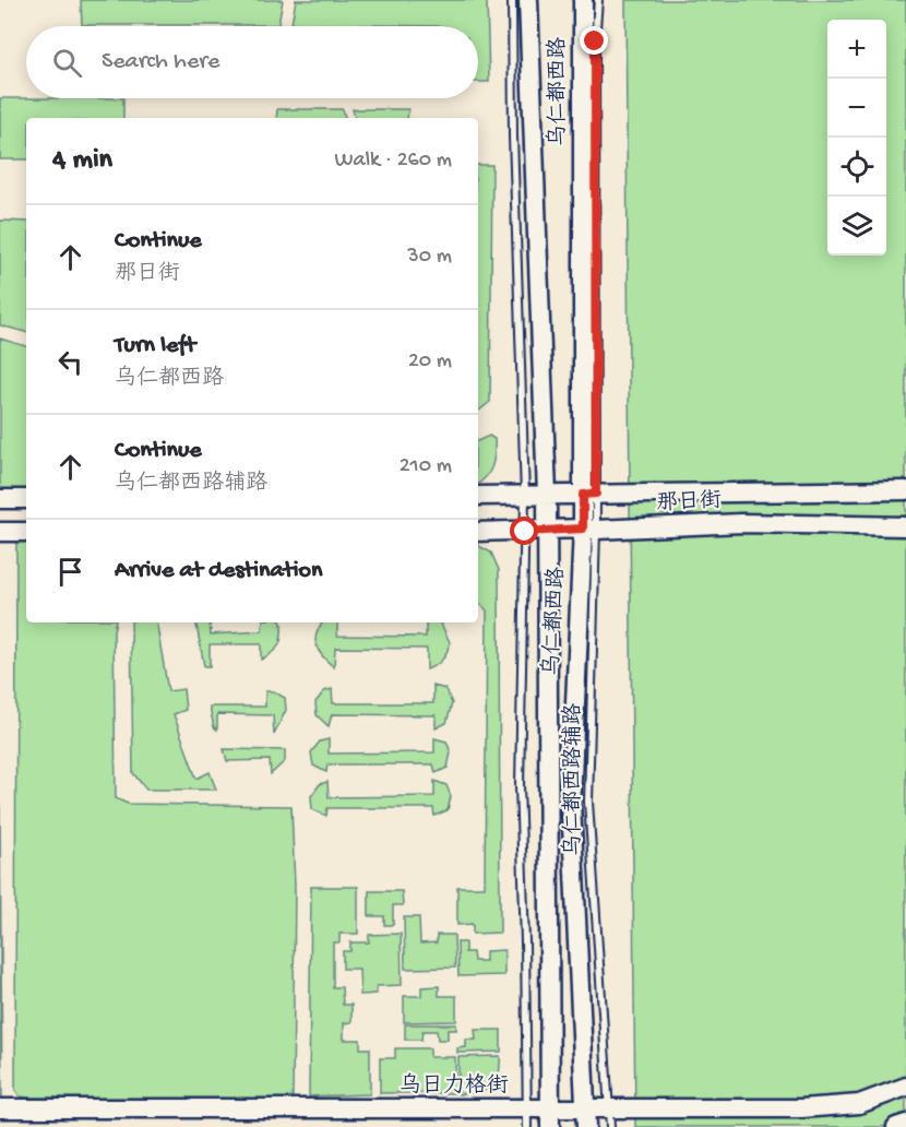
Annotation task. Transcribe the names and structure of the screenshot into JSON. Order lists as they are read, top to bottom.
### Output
{
  "streets": {
    "main road": ["乌仁都西路", "那日街", "乌日力格街"],
    "lane": ["乌仁都西路辅路"]
  },
  "crossings": [
    ["乌仁都西路", "那日街"],
    ["乌仁都西路", "乌仁都西路辅路"],
    ["乌仁都西路", "乌日力格街"],
    ["那日街", "乌仁都西路辅路"],
    ["乌仁都西路辅路", "乌日力格街"]
  ],
  "page": {
    "map_buttons": ["+", "−"],
    "search": "Search here",
    "heading": ["4 min", "Walk · 260 m"],
    "list": [
      ["Continue", "那日街", "30 m"],
      ["Turn left", "乌仁都西路", "20 m"],
      ["Continue", "乌仁都西路辅路", "210 m"],
      "Arrive at destination"
    ]
  }
}
